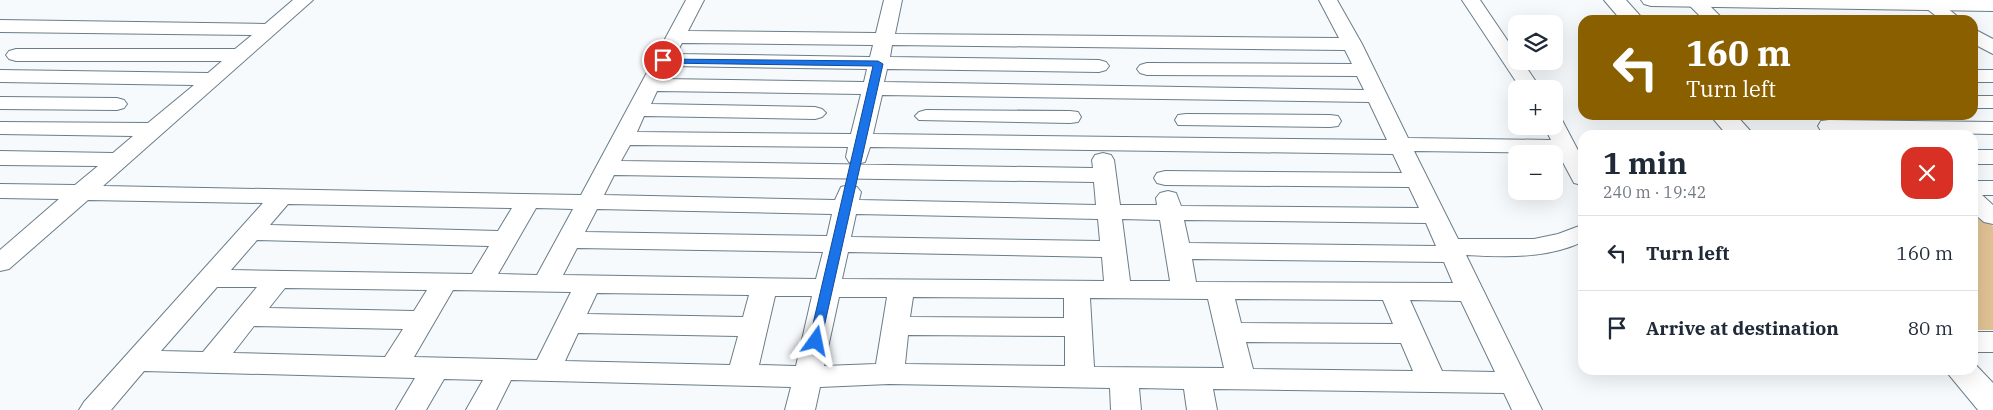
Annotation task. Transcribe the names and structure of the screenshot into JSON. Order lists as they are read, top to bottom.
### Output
{
  "page": {
    "map_buttons": ["+", "−"],
    "turn": ["160 m", "Turn left"],
    "heading": ["1 min", "240 m · 19:42"],
    "list": [
      {
        "name": "Turn left",
        "value": "160 m"
      },
      {
        "name": "Arrive at destination",
        "value": "80 m"
      }
    ]
  }
}
